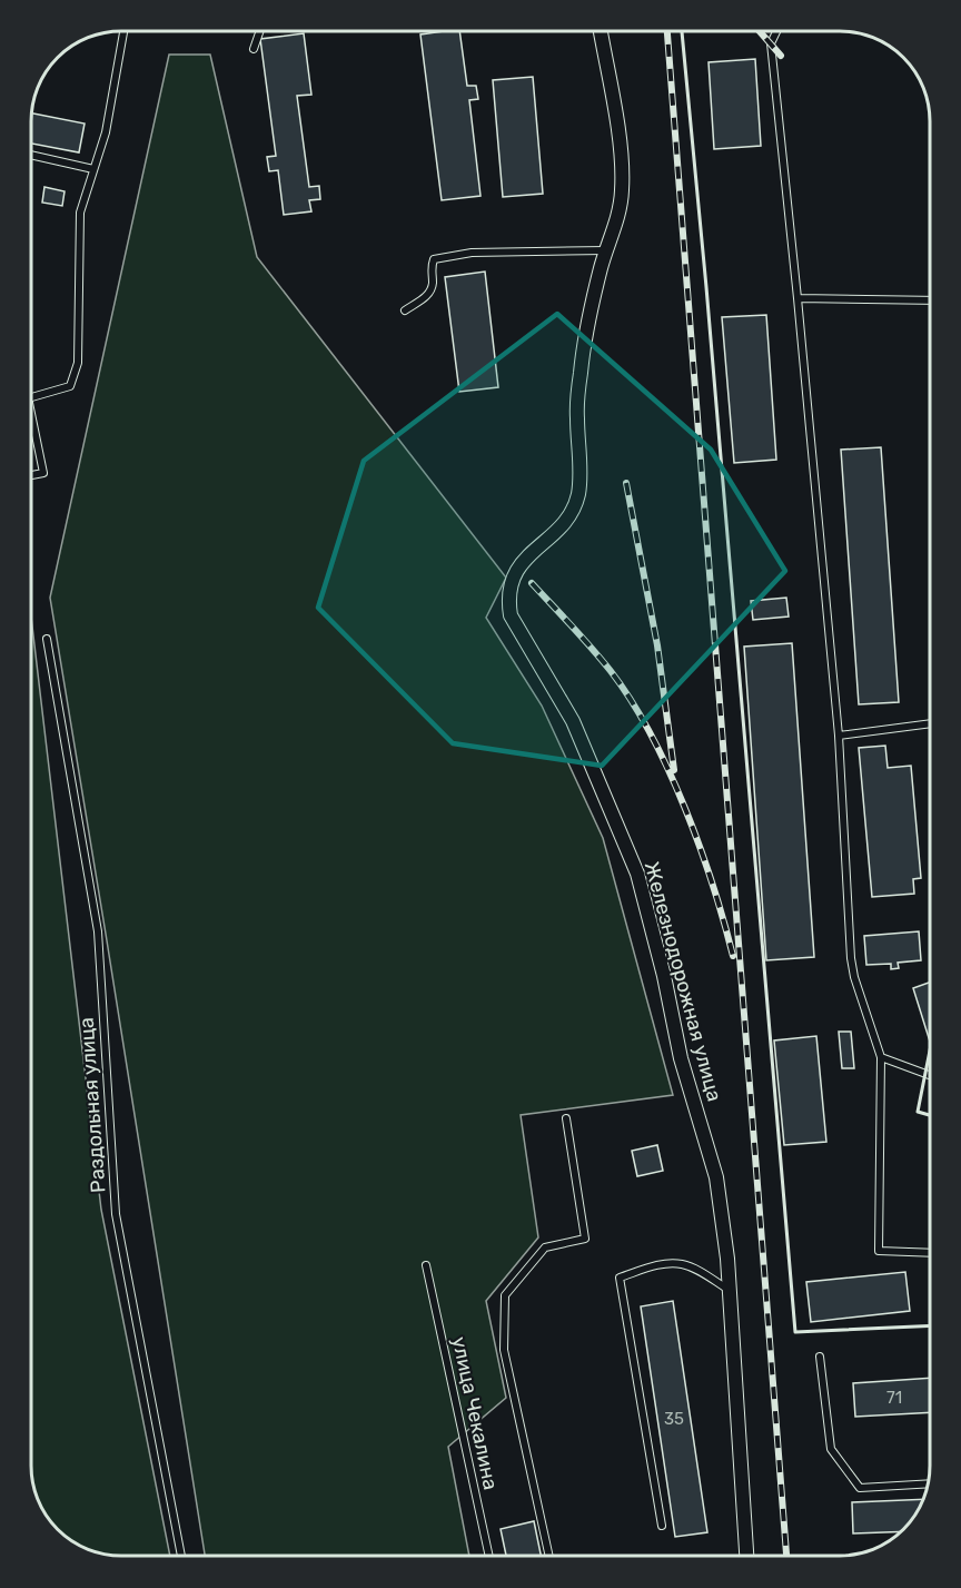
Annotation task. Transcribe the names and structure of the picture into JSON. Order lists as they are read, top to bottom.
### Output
{
  "streets": {
    "street": ["Железнодорожная улица"],
    "lane": ["Раздольная улица", "улица Чекалина"]
  },
  "house_numbers": ["71", "35"]
}
